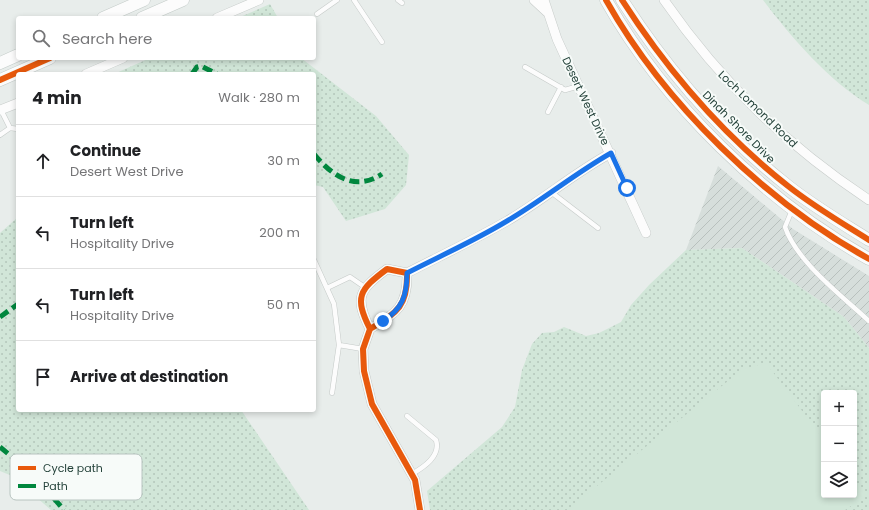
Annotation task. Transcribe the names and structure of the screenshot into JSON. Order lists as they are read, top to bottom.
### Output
{
  "streets": {
    "main road": ["Dinah Shore Drive"],
    "street": ["Desert West Drive", "Loch Lomond Road"]
  },
  "legend": ["Cycle path", "Path"],
  "page": {
    "search": "Search here",
    "heading": ["4 min", "Walk · 280 m"],
    "list": [
      ["Continue", "Desert West Drive", "30 m"],
      ["Turn left", "Hospitality Drive", "200 m"],
      ["Turn left", "Hospitality Drive", "50 m"],
      "Arrive at destination"
    ],
    "map_buttons": ["+", "−"]
  }
}
